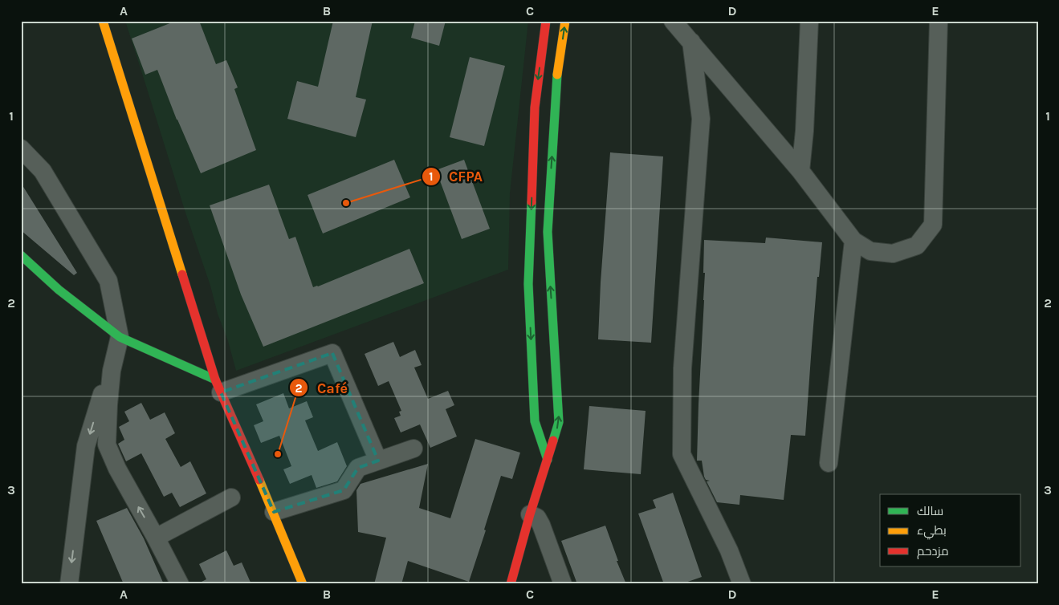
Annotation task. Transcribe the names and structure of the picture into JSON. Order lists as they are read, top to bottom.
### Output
{
  "places": ["CFPA", "Café"],
  "legend": ["سالك", "بطيء", "مزدحم"],
  "grid": {
    "columns": [
      "A",
      "B",
      "C",
      "D",
      "E"
    ],
    "rows": ["1", "2", "3"]
  }
}
